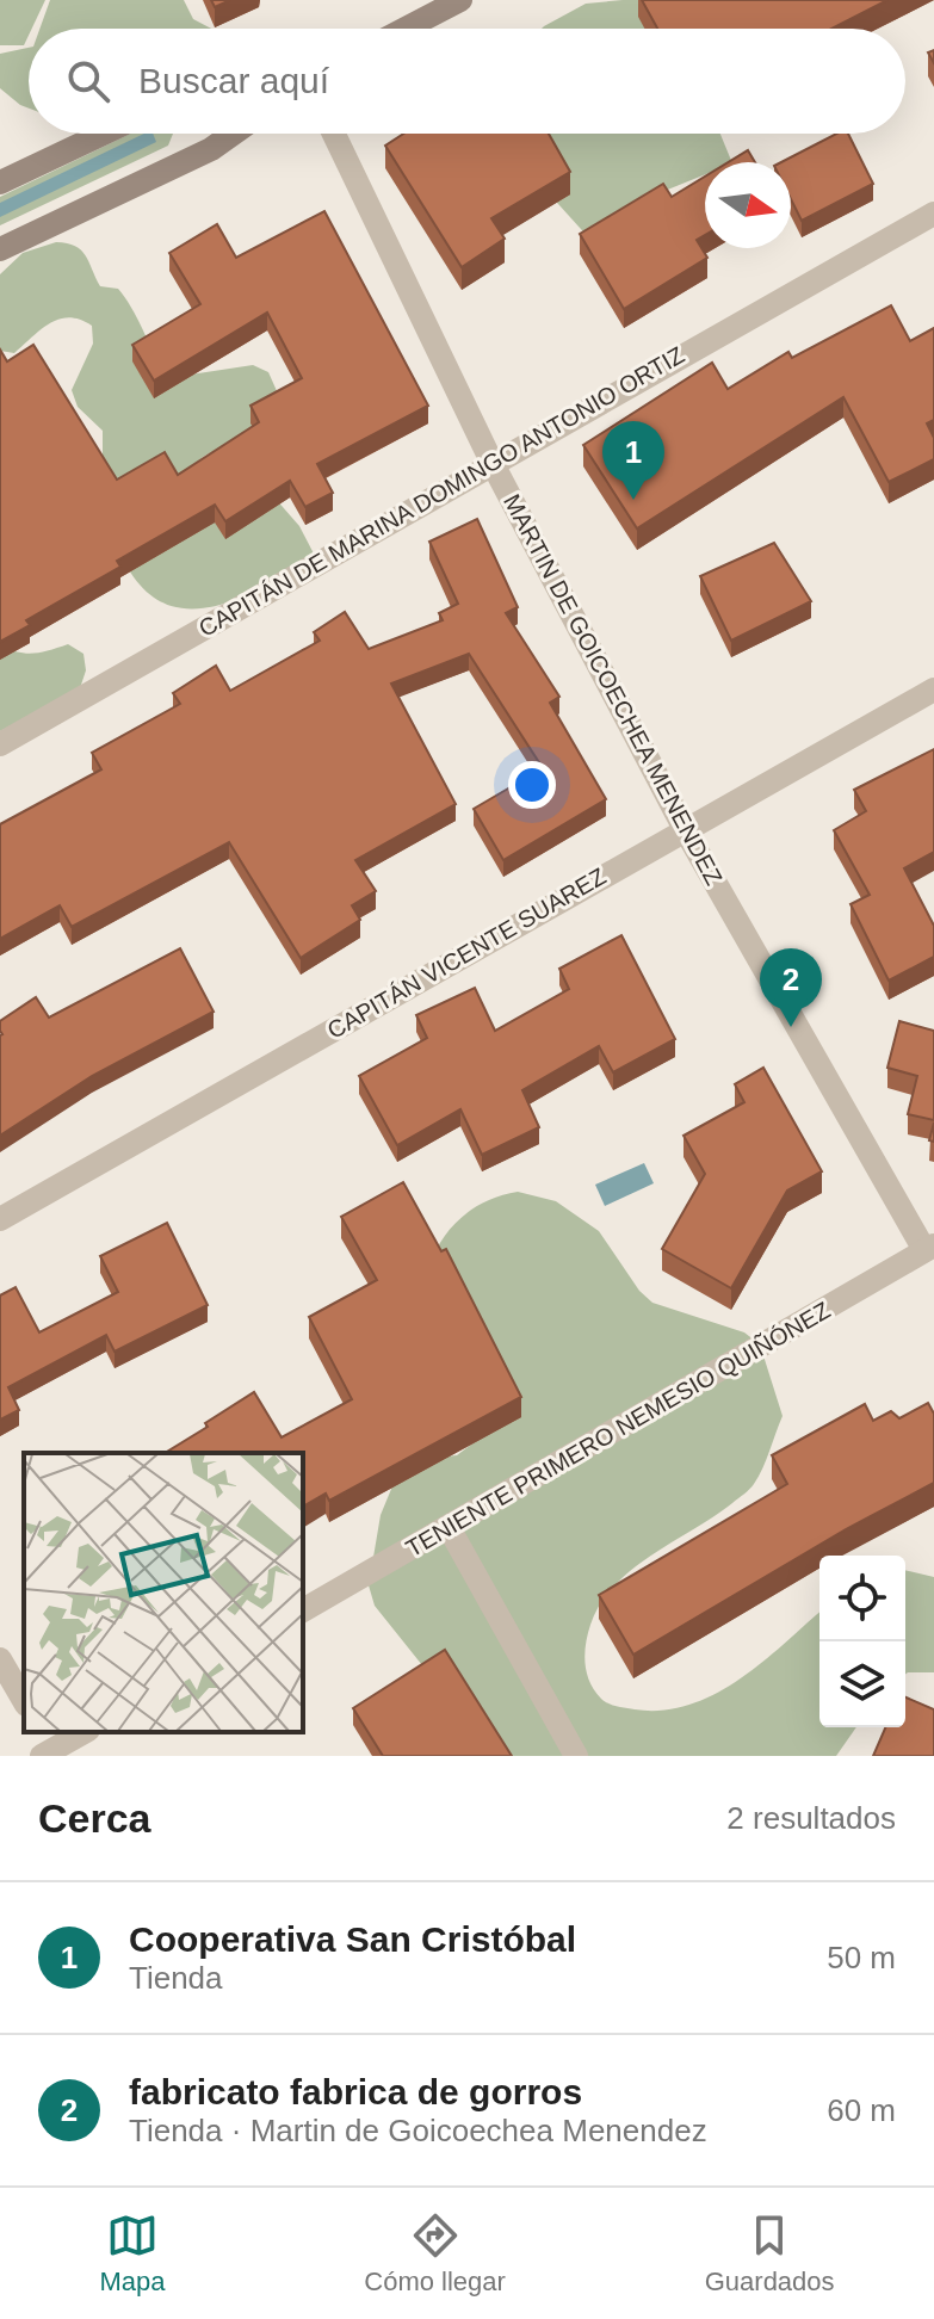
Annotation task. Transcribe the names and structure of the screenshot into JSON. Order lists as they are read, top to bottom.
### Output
{
  "streets": {
    "street": [
      "CAPITÁN DE MARINA DOMINGO ANTONIO ORTIZ",
      "MARTIN DE GOICOECHEA MENENDEZ",
      "CAPITÁN VICENTE SUAREZ",
      "TENIENTE PRIMERO NEMESIO QUIÑÓNEZ"
    ]
  },
  "crossings": [
    ["CAPITÁN DE MARINA DOMINGO ANTONIO ORTIZ", "MARTIN DE GOICOECHEA MENENDEZ"],
    ["MARTIN DE GOICOECHEA MENENDEZ", "CAPITÁN VICENTE SUAREZ"],
    ["MARTIN DE GOICOECHEA MENENDEZ", "TENIENTE PRIMERO NEMESIO QUIÑÓNEZ"]
  ],
  "north": "right",
  "page": {
    "search": "Buscar aquí",
    "pins": ["1", "2"],
    "heading": ["Cerca", "2 resultados"],
    "list": [
      {
        "mark": "1",
        "name": "Cooperativa San Cristóbal",
        "note": "Tienda",
        "value": "50 m"
      },
      {
        "mark": "2",
        "name": "fabricato fabrica de gorros",
        "note": "Tienda · Martin de Goicoechea Menendez",
        "value": "60 m"
      }
    ],
    "nav": ["Mapa", "Cómo llegar", "Guardados"]
  }
}
